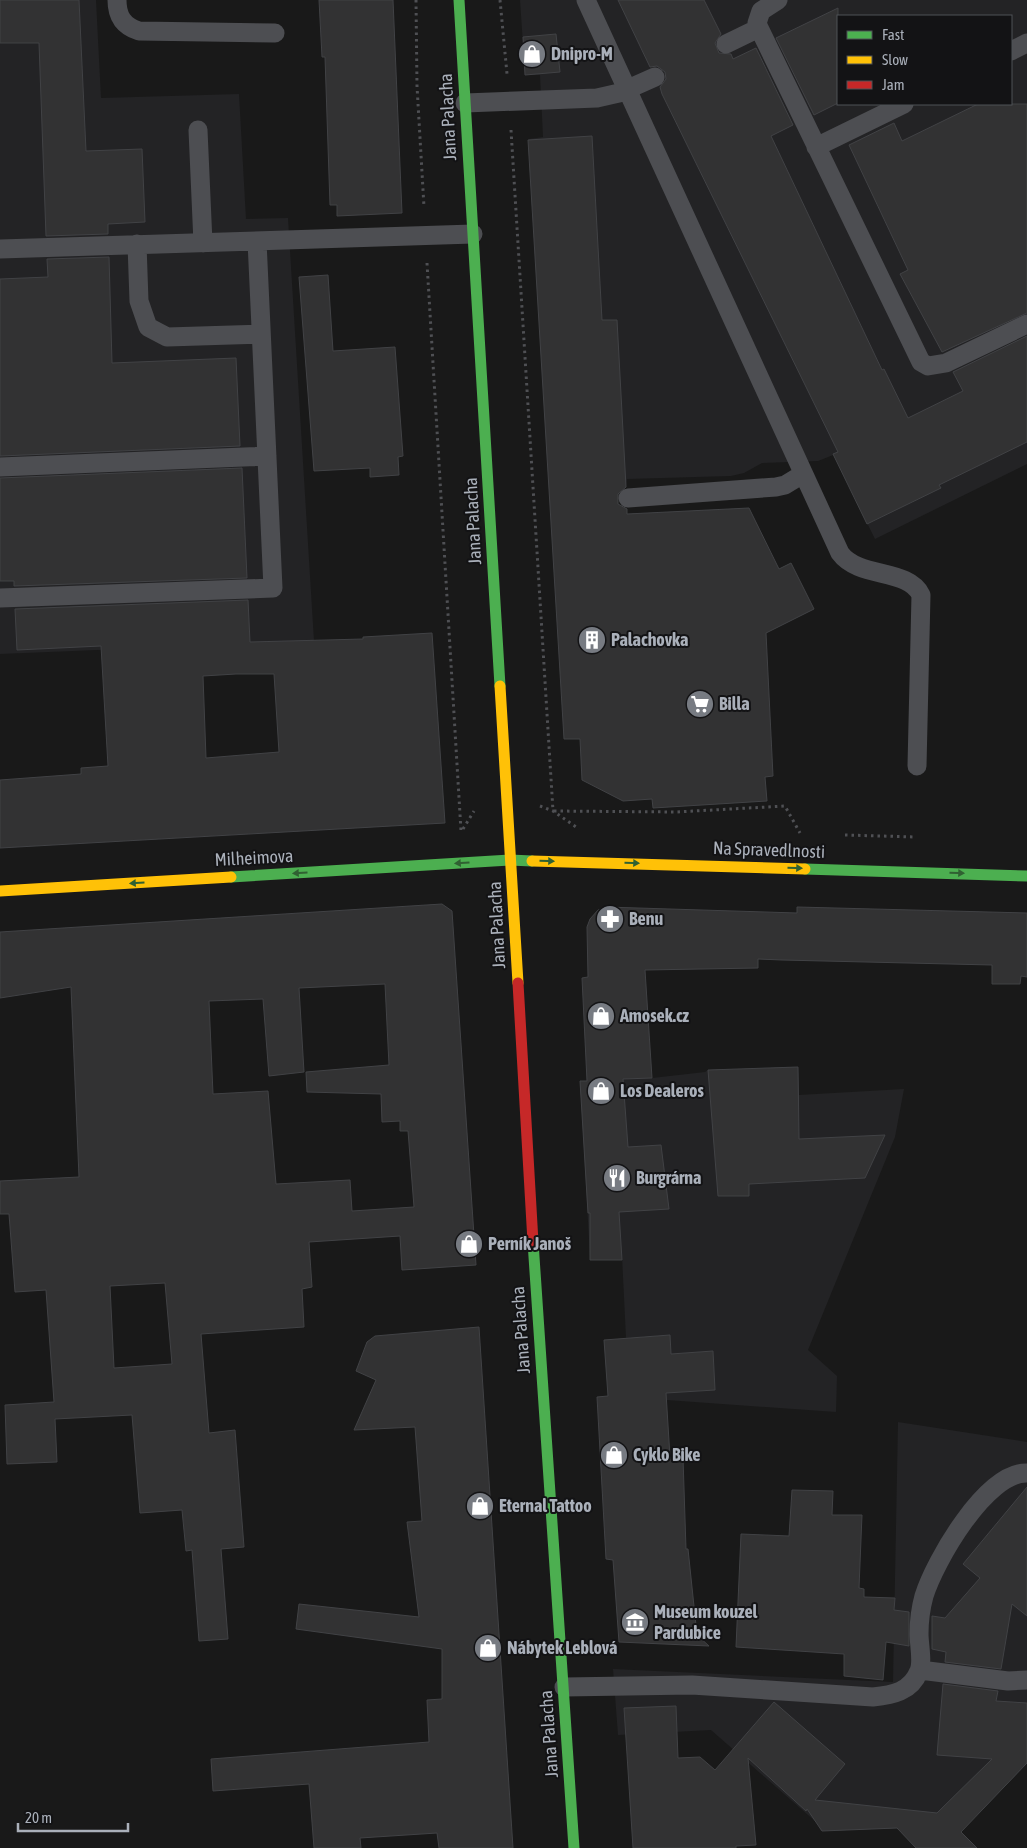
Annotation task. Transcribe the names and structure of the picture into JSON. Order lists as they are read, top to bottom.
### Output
{
  "streets": {
    "main road": ["Jana Palacha", "Na Spravedlnosti", "Milheimova"]
  },
  "crossings": [
    ["Jana Palacha", "Na Spravedlnosti"],
    ["Jana Palacha", "Milheimova"],
    ["Na Spravedlnosti", "Milheimova"]
  ],
  "one_way": ["Na Spravedlnosti", "Milheimova"],
  "places": {
    "shop": [
      "Dnipro-M",
      "Amosek.cz",
      "Los Dealeros",
      "Perník Janoš",
      "Cyklo Bike",
      "Eternal Tattoo",
      "Nábytek Leblová"
    ],
    "building": ["Palachovka"],
    "supermarket": ["Billa"],
    "pharmacy": ["Benu"],
    "restaurant": ["Burgrárna"],
    "museum": ["Museum kouzel Pardubice"]
  },
  "legend": ["Fast", "Slow", "Jam"],
  "scale_bar": "20 m"
}
